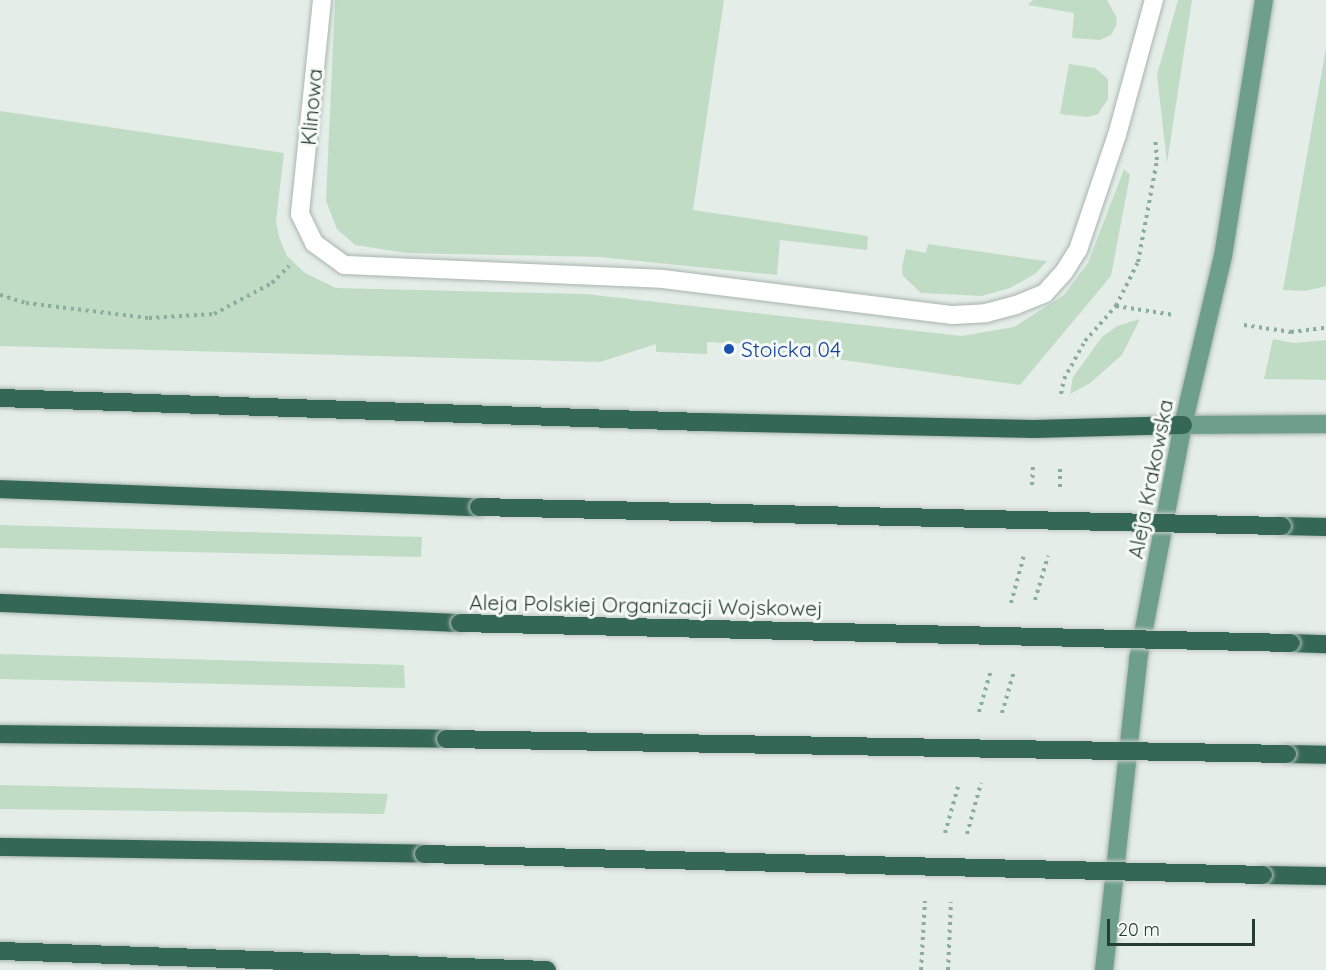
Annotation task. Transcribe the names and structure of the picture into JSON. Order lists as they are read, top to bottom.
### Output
{
  "streets": {
    "highway": ["Aleja Polskiej Organizacji Wojskowej"],
    "main road": ["Aleja Krakowska"],
    "street": ["Klinowa"]
  },
  "places": ["Stoicka 04"],
  "scale_bar": "20 m"
}
